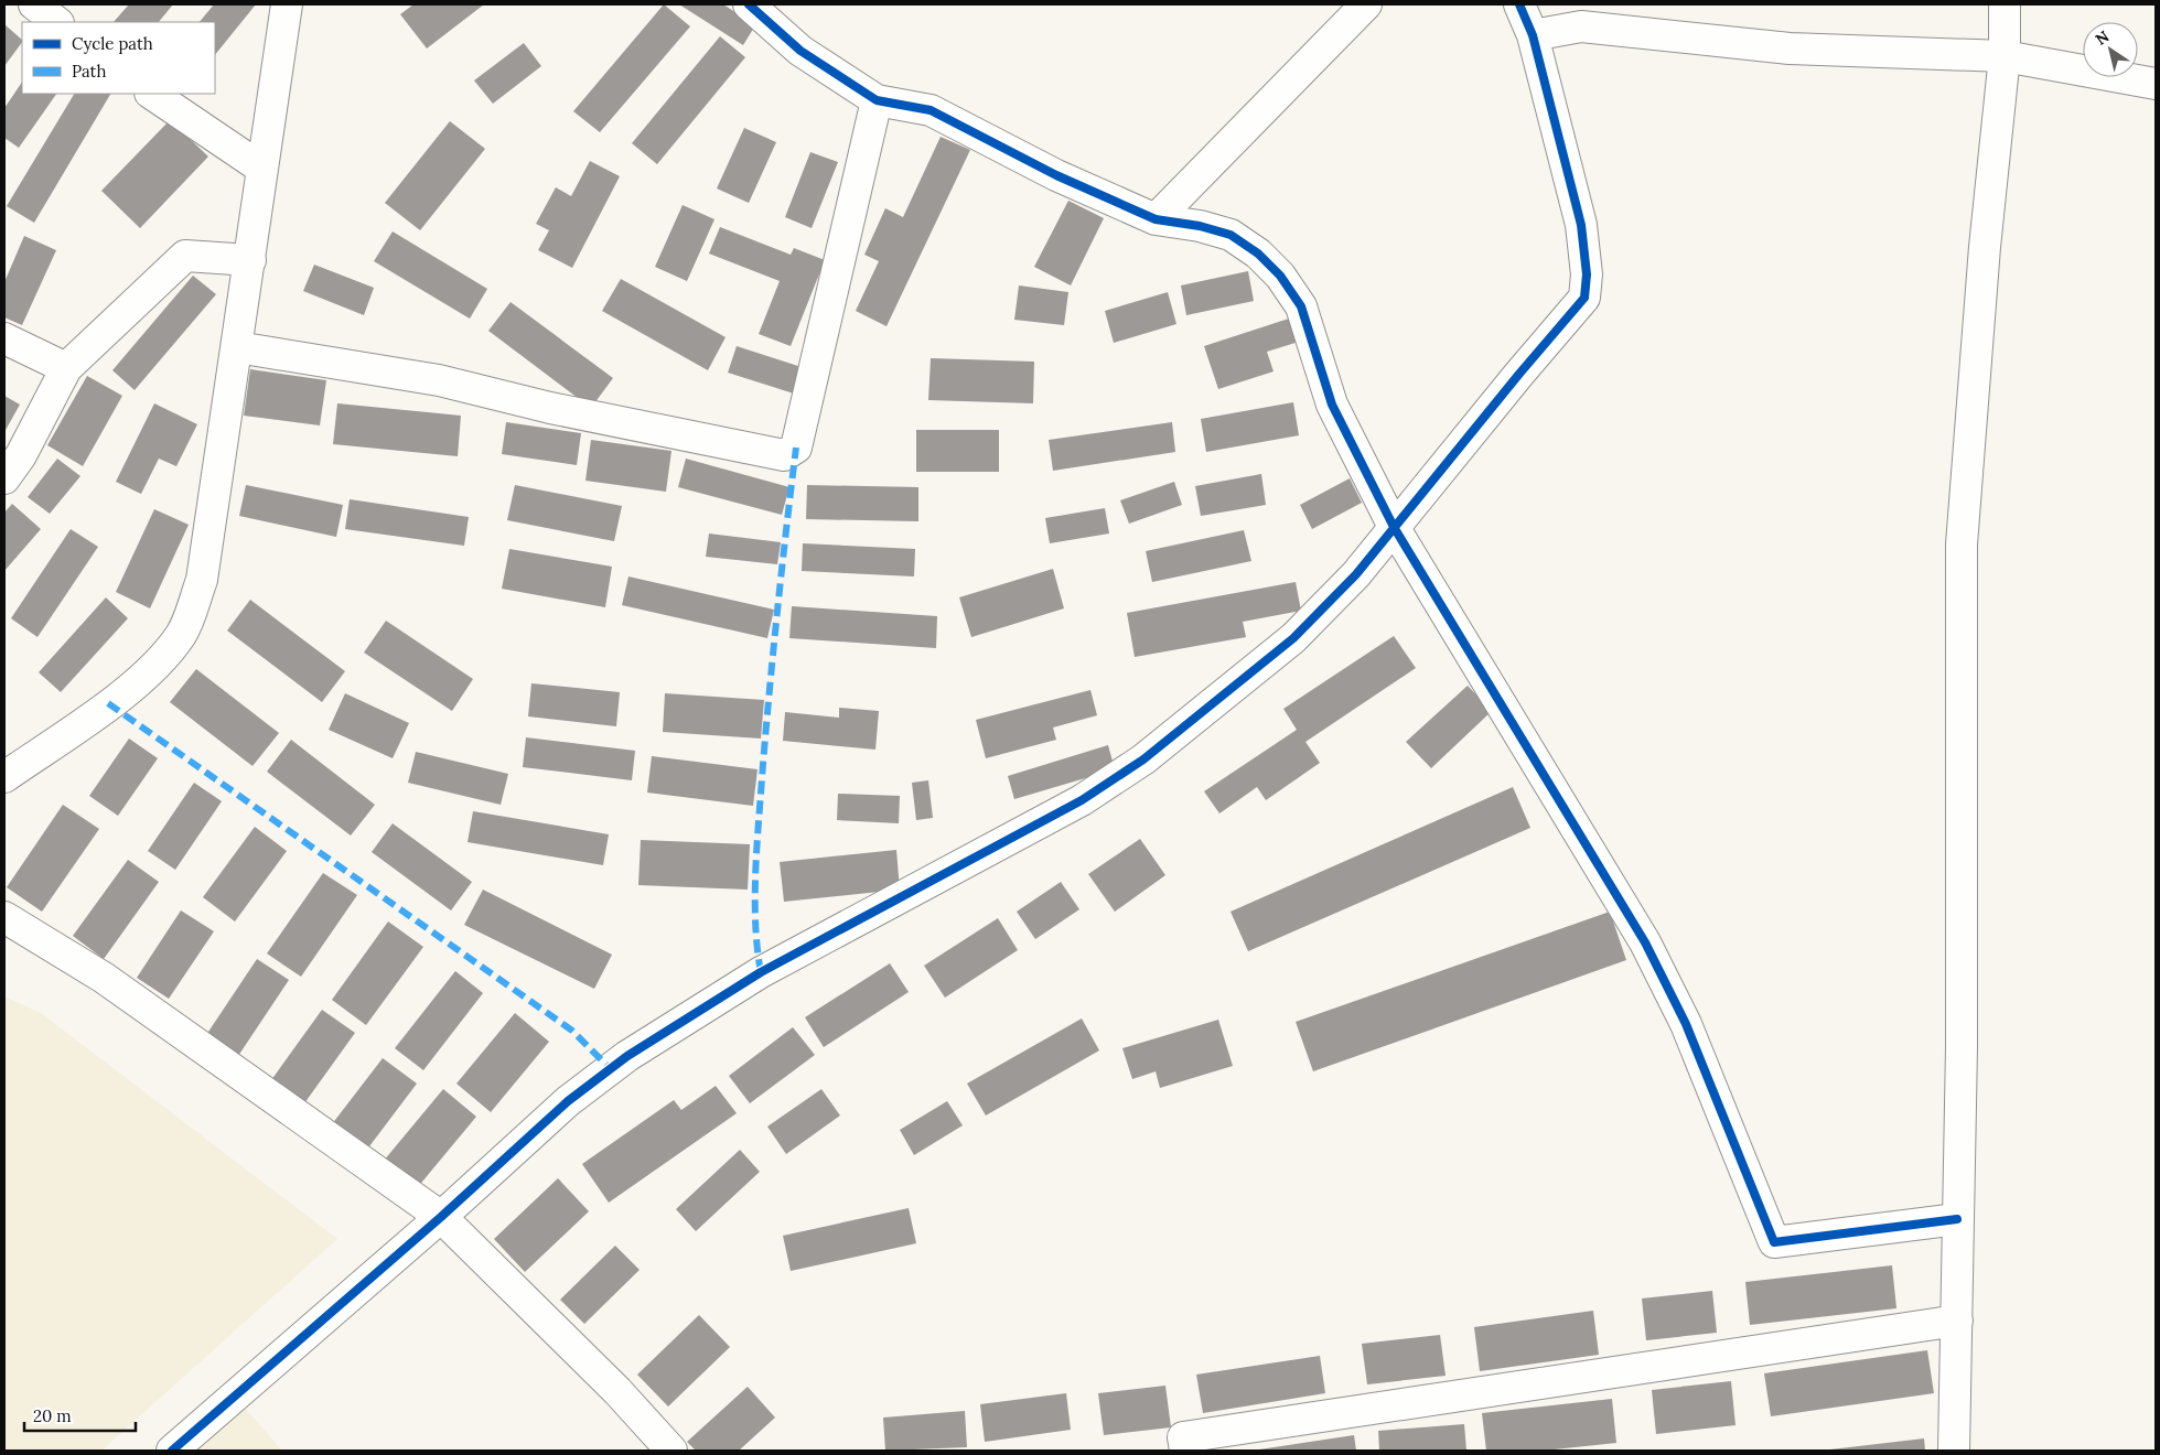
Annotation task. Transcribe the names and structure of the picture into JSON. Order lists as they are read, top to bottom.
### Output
{
  "legend": ["Cycle path", "Path"],
  "scale_bar": "20 m",
  "north": "top left"
}
